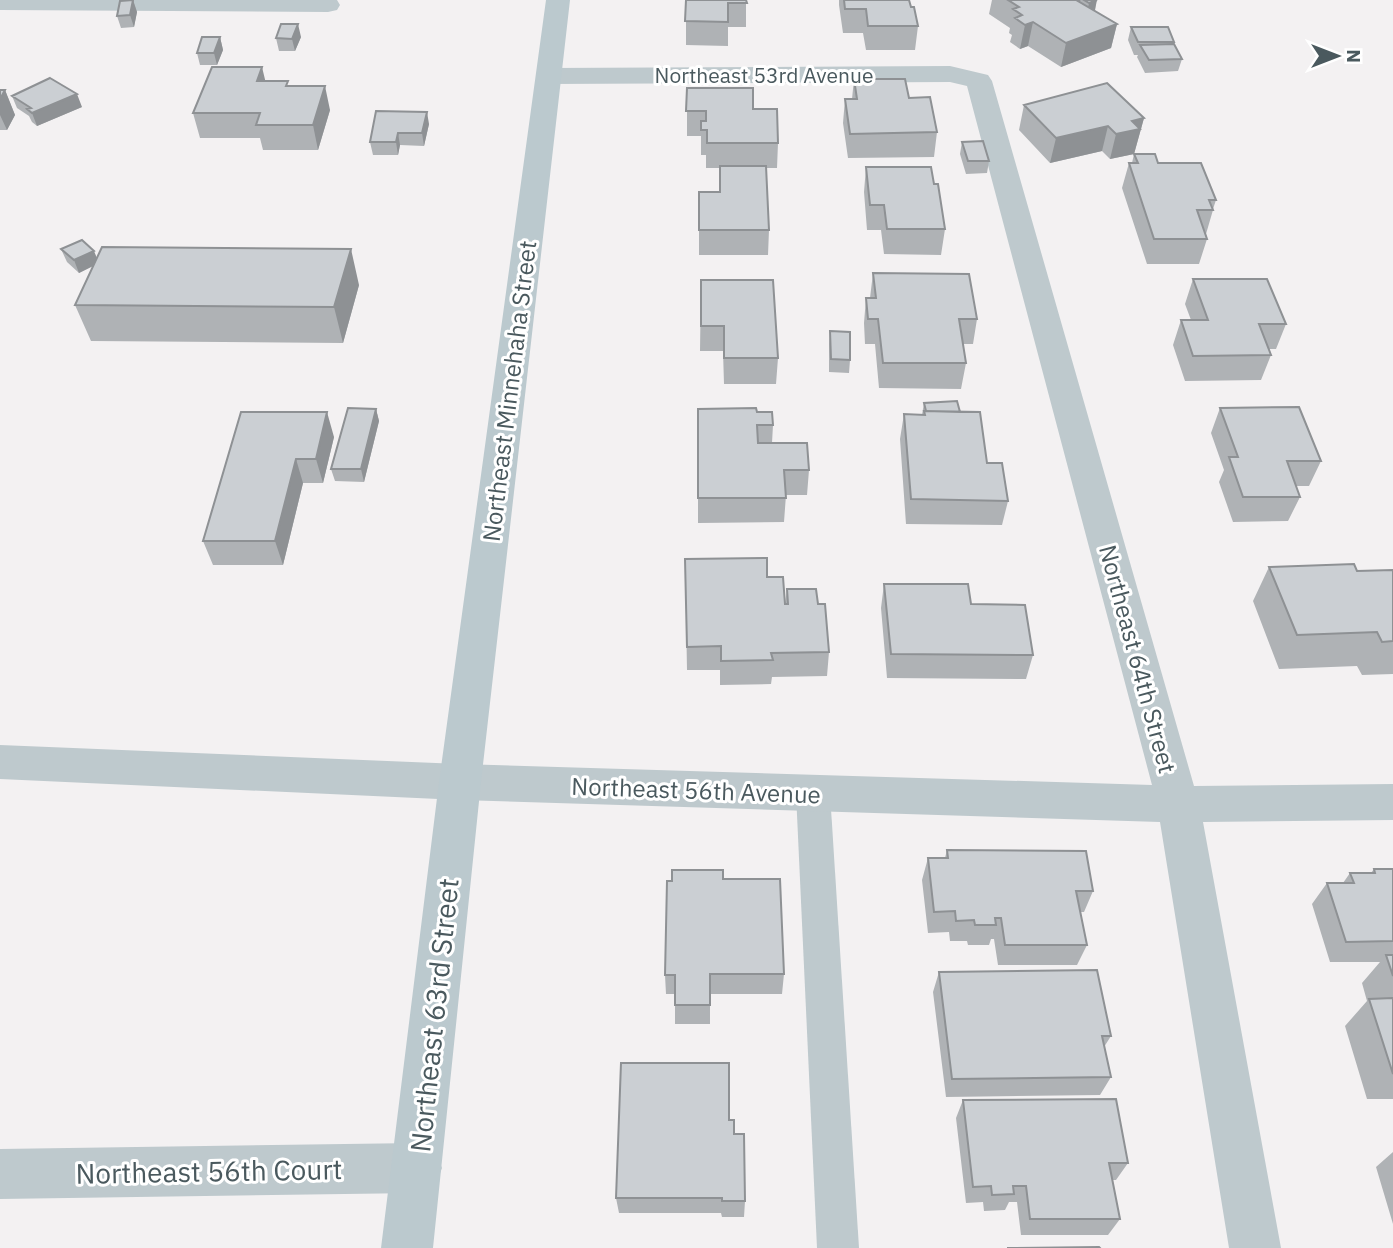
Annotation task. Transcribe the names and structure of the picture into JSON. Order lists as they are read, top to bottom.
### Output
{
  "streets": {
    "main road": ["Northeast Minnehaha Street", "Northeast 63rd Street"],
    "street": [
      "Northeast 53rd Avenue",
      "Northeast 64th Street",
      "Northeast 56th Avenue",
      "Northeast 56th Court"
    ]
  },
  "crossings": [
    ["Northeast 53rd Avenue", "Northeast Minnehaha Street"],
    ["Northeast 53rd Avenue", "Northeast 64th Street"],
    ["Northeast Minnehaha Street", "Northeast 56th Avenue"],
    ["Northeast Minnehaha Street", "Northeast 63rd Street"],
    ["Northeast 64th Street", "Northeast 56th Avenue"],
    ["Northeast 56th Avenue", "Northeast 63rd Street"],
    ["Northeast 63rd Street", "Northeast 56th Court"]
  ],
  "north": "right"
}
